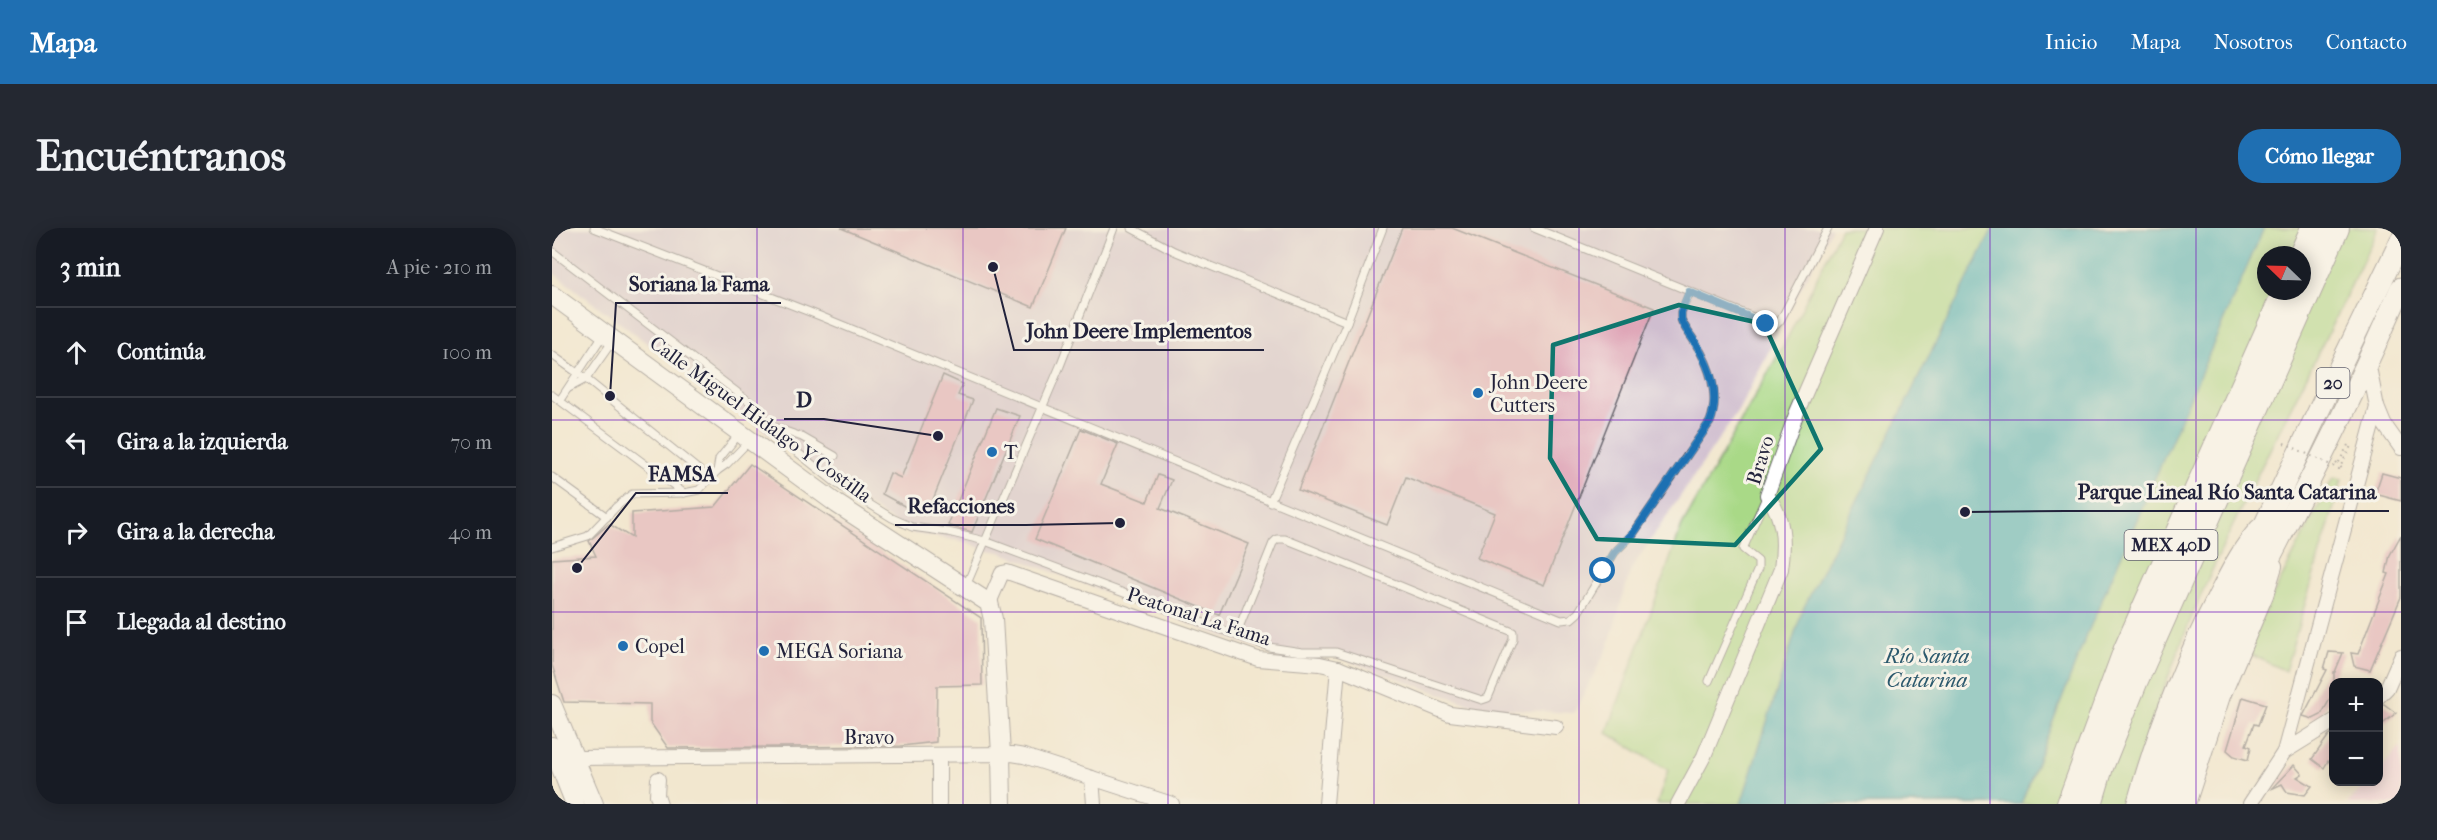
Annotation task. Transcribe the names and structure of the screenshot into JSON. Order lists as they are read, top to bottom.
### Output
{
  "streets": {
    "highway": ["MEX 40D"],
    "main road": ["20"],
    "street": ["Calle Miguel Hidalgo Y Costilla", "Bravo", "Peatonal La Fama"]
  },
  "crossings": [
    ["Calle Miguel Hidalgo Y Costilla", "Peatonal La Fama"]
  ],
  "water": ["Río Santa Catarina"],
  "places": [
    "John Deere Implementos",
    "John Deere Cutters",
    "Soriana la Fama",
    "D",
    "T",
    "Parque Lineal Río Santa Catarina",
    "Refacciones",
    "FAMSA",
    "Copel",
    "MEGA Soriana"
  ],
  "north": "top left",
  "page": {
    "header": "Mapa",
    "nav": [
      "Inicio",
      "Mapa",
      "Nosotros",
      "Contacto"
    ],
    "buttons": "Cómo llegar",
    "title": "Encuéntranos",
    "heading": ["3 min", "A pie · 210 m"],
    "list": [
      ["Continúa", "100 m"],
      ["Gira a la izquierda", "70 m"],
      ["Gira a la derecha", "40 m"],
      "Llegada al destino"
    ],
    "map_buttons": ["+", "−"]
  }
}
